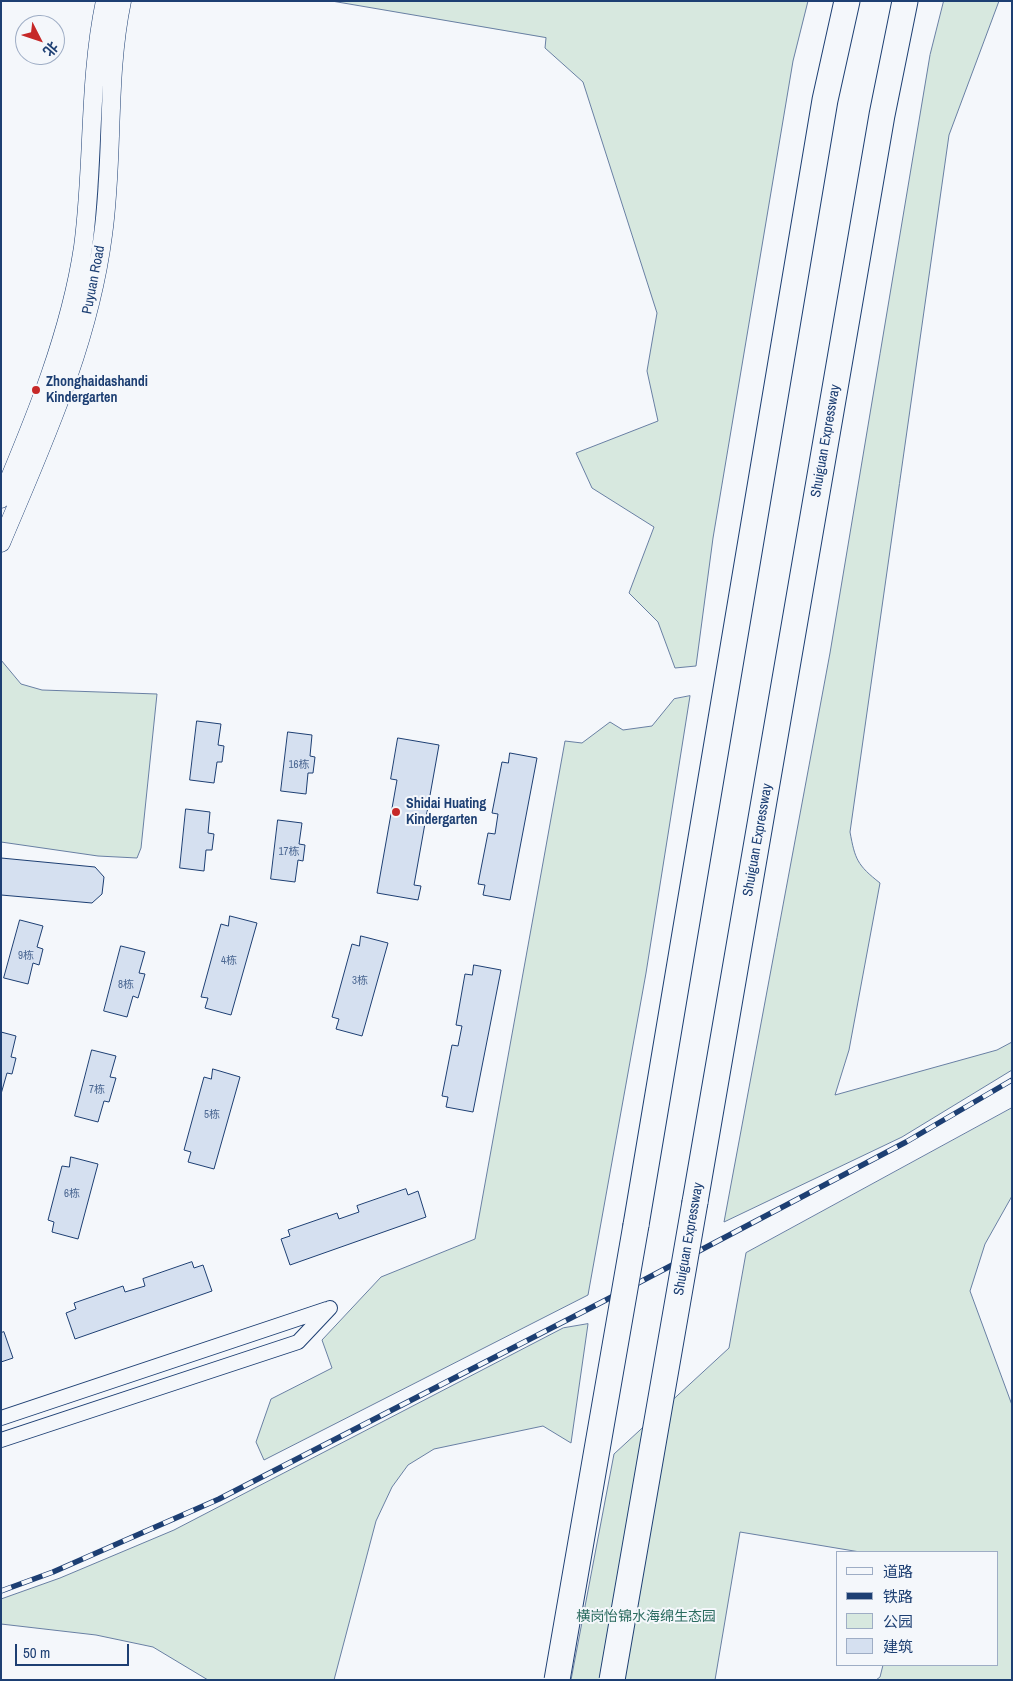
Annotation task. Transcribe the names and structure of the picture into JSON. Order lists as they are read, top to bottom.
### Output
{
  "streets": {
    "highway": ["Shuiguan Expressway"],
    "street": ["Puyuan Road"]
  },
  "parks": ["横岗怡锦水海绵生态园"],
  "places": ["Zhonghaidashandi Kindergarten", "Shidai Huating Kindergarten"],
  "house_numbers": [
    "16栋",
    "17栋",
    "9栋",
    "4栋",
    "3栋",
    "8栋",
    "7栋",
    "5栋",
    "6栋"
  ],
  "legend": [
    "道路",
    "铁路",
    "公园",
    "建筑"
  ],
  "scale_bar": "50 m",
  "north": "bottom right"
}
